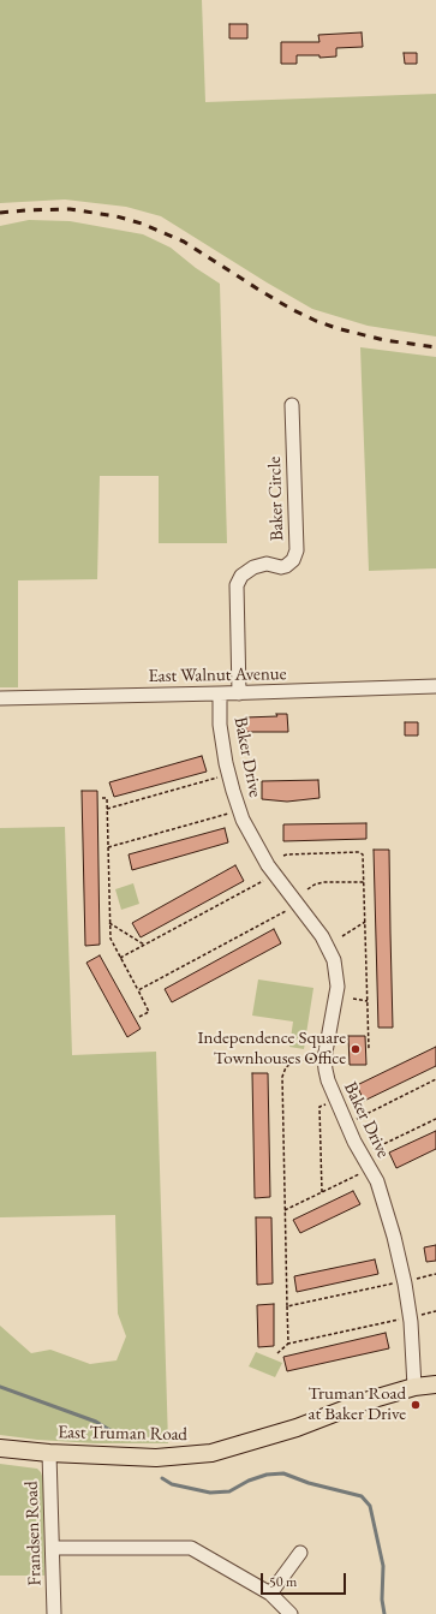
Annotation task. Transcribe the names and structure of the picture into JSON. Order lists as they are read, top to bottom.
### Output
{
  "streets": {
    "main road": ["East Truman Road"],
    "street": [
      "Baker Circle",
      "East Walnut Avenue",
      "Baker Drive",
      "Frandsen Road"
    ]
  },
  "crossings": [
    ["Baker Circle", "East Walnut Avenue"],
    ["East Walnut Avenue", "Baker Drive"],
    ["Baker Drive", "East Truman Road"],
    ["East Truman Road", "Frandsen Road"]
  ],
  "places": ["Independence Square Townhouses Office", "Truman Road at Baker Drive"],
  "scale_bar": "50 m"
}
